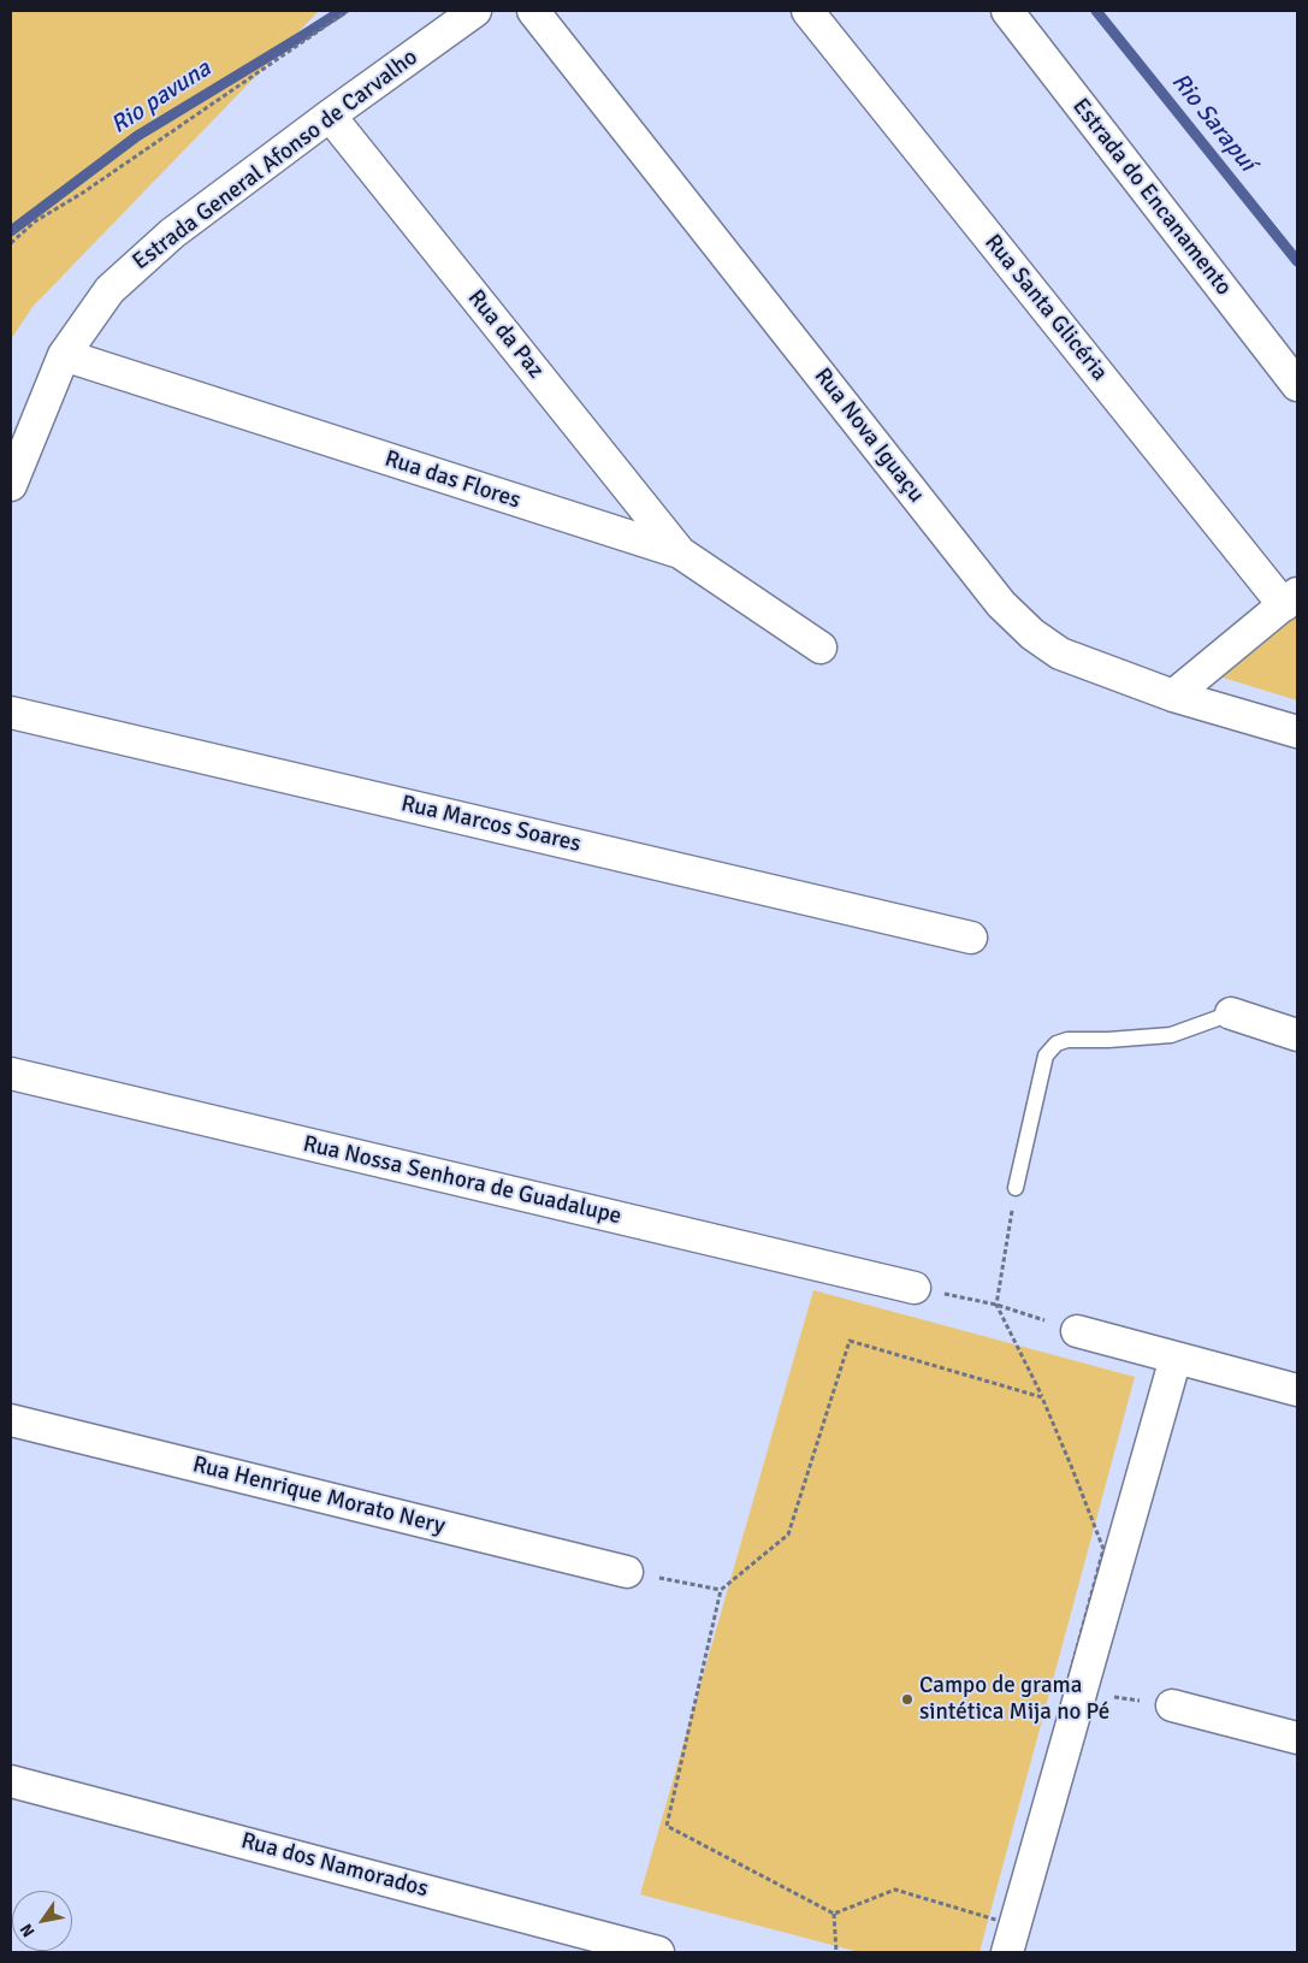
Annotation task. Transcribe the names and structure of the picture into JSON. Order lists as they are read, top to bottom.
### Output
{
  "streets": {
    "street": [
      "Estrada General Afonso de Carvalho",
      "Estrada do Encanamento",
      "Rua Santa Glicéria",
      "Rua da Paz",
      "Rua Nova Iguaçu",
      "Rua das Flores",
      "Rua Marcos Soares",
      "Rua Nossa Senhora de Guadalupe",
      "Rua Henrique Morato Nery",
      "Rua dos Namorados"
    ]
  },
  "crossings": [
    ["Estrada General Afonso de Carvalho", "Rua da Paz"],
    ["Estrada General Afonso de Carvalho", "Rua das Flores"],
    ["Rua da Paz", "Rua das Flores"]
  ],
  "water": ["Rio pavuna", "Rio Sarapuí"],
  "places": ["Campo de grama sintética Mija no Pé"],
  "north": "bottom left"
}
